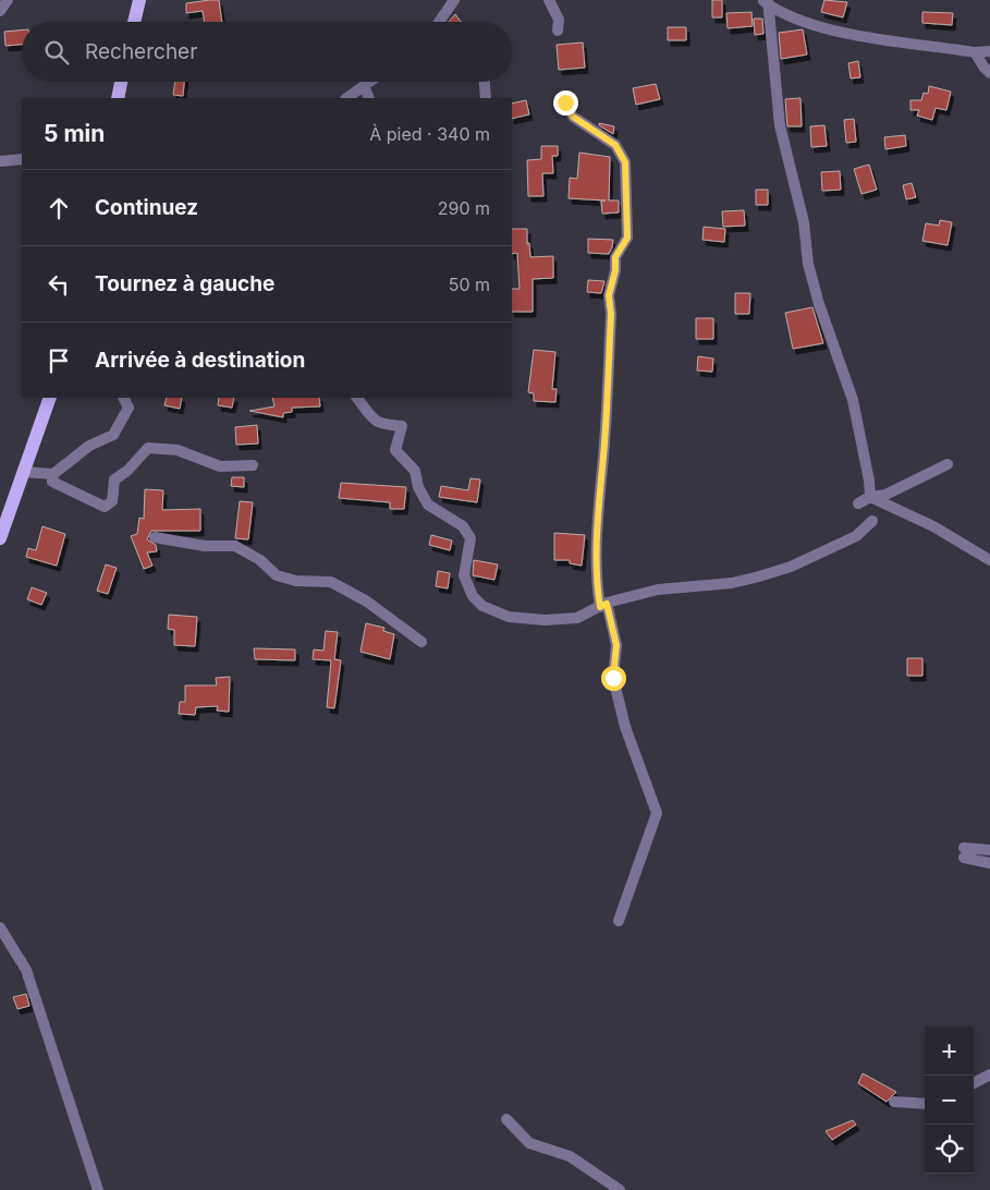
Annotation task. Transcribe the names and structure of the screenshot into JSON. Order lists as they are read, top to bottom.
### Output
{
  "page": {
    "search": "Rechercher",
    "heading": ["5 min", "À pied · 340 m"],
    "list": [
      ["Continuez", "290 m"],
      ["Tournez à gauche", "50 m"],
      "Arrivée à destination"
    ],
    "map_buttons": ["+", "−"]
  }
}
